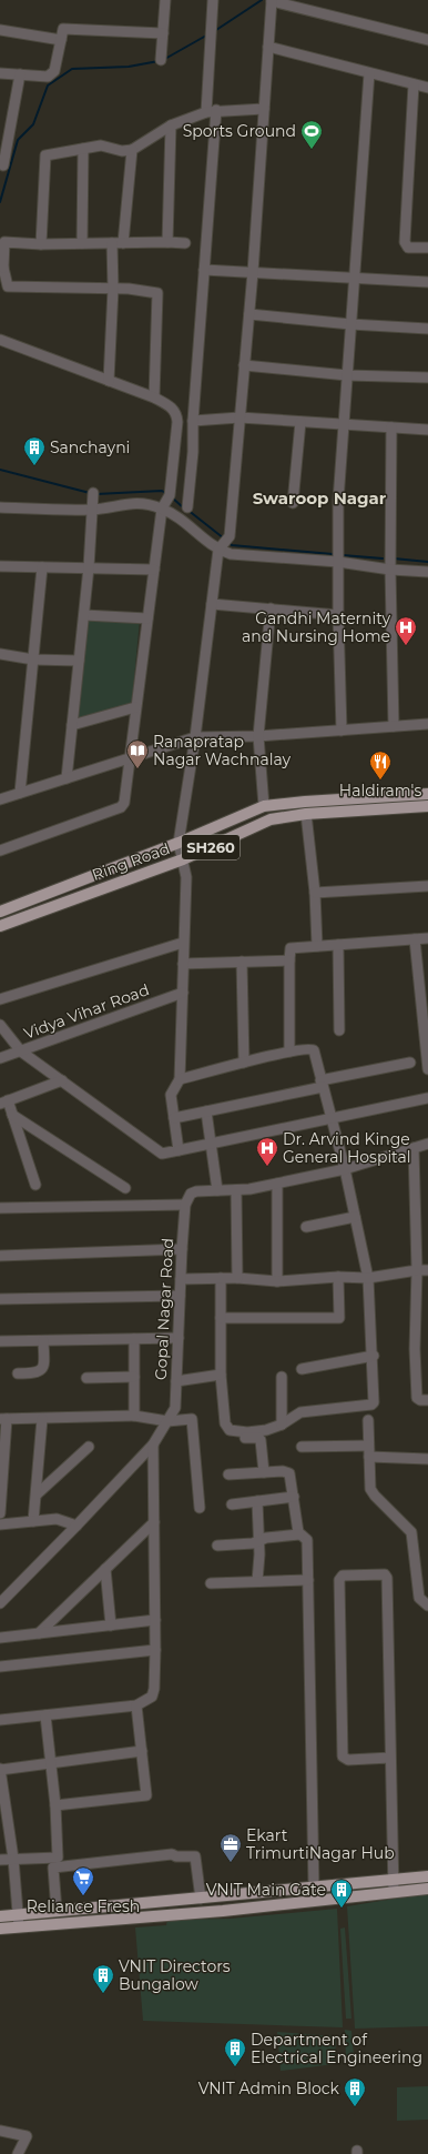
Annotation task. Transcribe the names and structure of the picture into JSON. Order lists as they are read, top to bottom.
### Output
{
  "streets": {
    "main road": ["SH260", "Ring Road"],
    "street": ["Vidya Vihar Road", "Gopal Nagar Road"]
  },
  "districts": ["Swaroop Nagar"],
  "places": {
    "sports": ["Sports Ground"],
    "building": [
      "Sanchayni",
      "VNIT Main Gate",
      "VNIT Directors Bungalow",
      "Department of Electrical Engineering",
      "VNIT Admin Block"
    ],
    "hospital": ["Gandhi Maternity and Nursing Home", "Dr. Arvind Kinge General Hospital"],
    "library": ["Ranapratap Nagar Wachnalay"],
    "restaurant": ["Haldiram's"],
    "office": ["Ekart TrimurtiNagar Hub"],
    "supermarket": ["Reliance Fresh"]
  }
}
